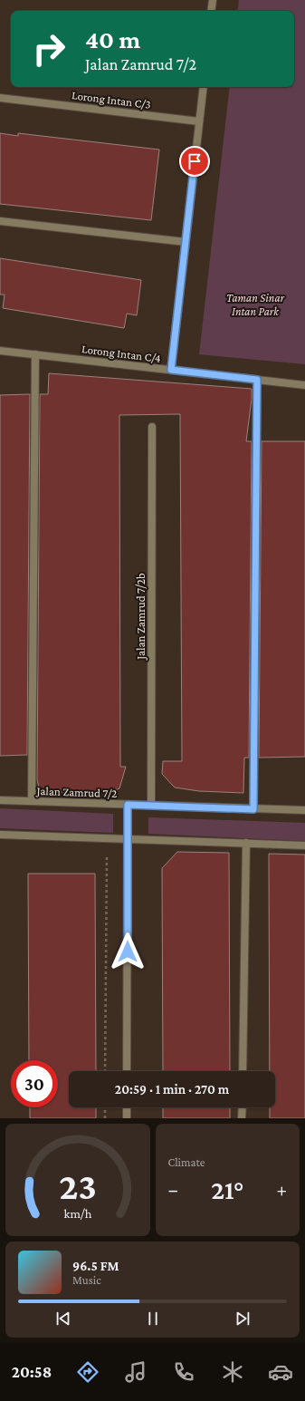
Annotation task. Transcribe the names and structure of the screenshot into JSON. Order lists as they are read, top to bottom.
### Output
{
  "streets": {
    "street": [
      "Lorong Intan C/3",
      "Lorong Intan C/4",
      "Jalan Zamrud 7/2b",
      "Jalan Zamrud 7/2"
    ]
  },
  "crossings": [
    ["Jalan Zamrud 7/2b", "Jalan Zamrud 7/2"]
  ],
  "parks": ["Taman Sinar Intan Park"],
  "page": {
    "turn": ["40 m", "Jalan Zamrud 7/2"],
    "limit": "30",
    "trip": "20:59 · 1 min · 270 m",
    "tile": "Climate",
    "heat": ["−", "21°", "+"],
    "song": ["96.5 FM", "Music"],
    "tabs": "20:58",
    "gauge": ["23", "km/h"]
  }
}
